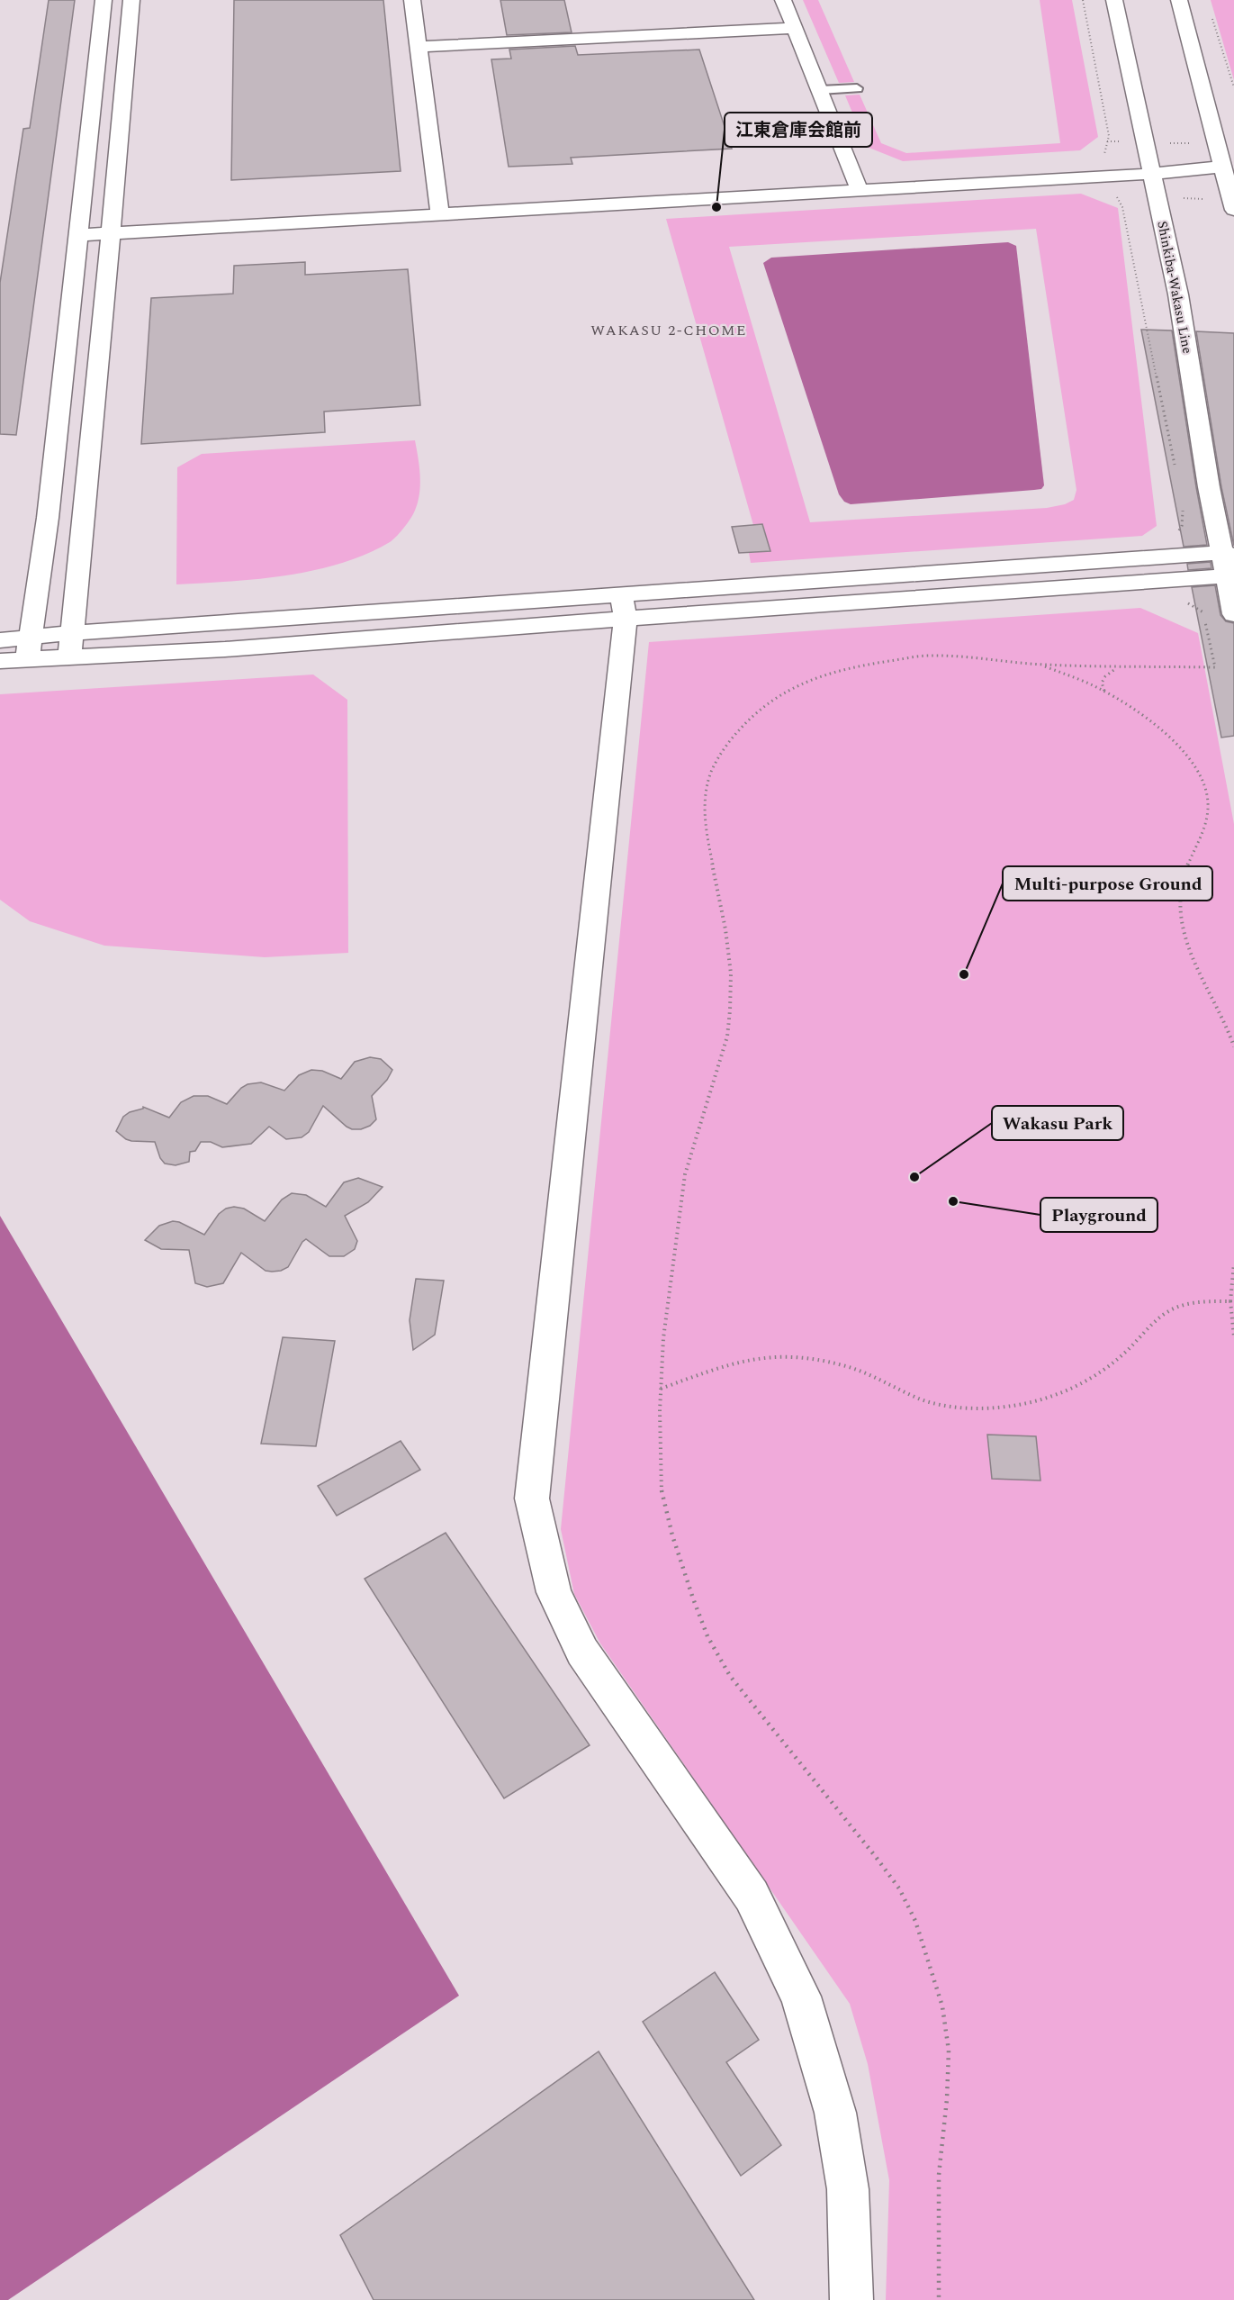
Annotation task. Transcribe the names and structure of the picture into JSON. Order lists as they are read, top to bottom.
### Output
{
  "streets": {
    "street": ["Shinkiba-Wakasu Line"]
  },
  "districts": ["WAKASU 2-CHOME"],
  "places": [
    "江東倉庫会館前",
    "Multi-purpose Ground",
    "Wakasu Park",
    "Playground"
  ]
}
